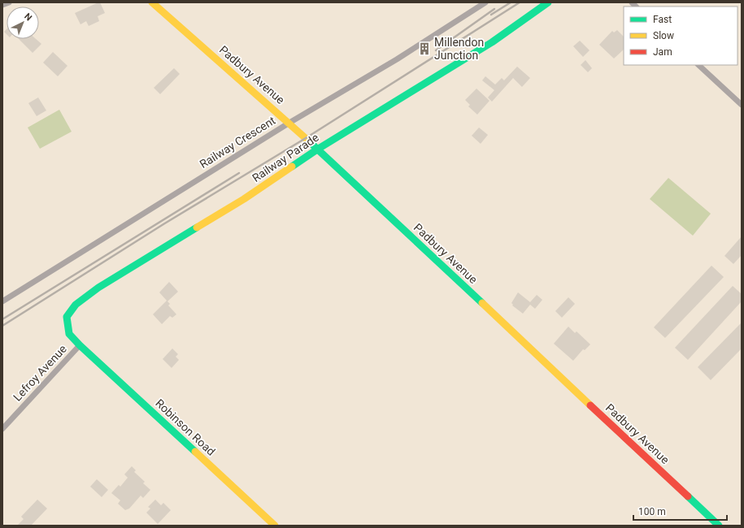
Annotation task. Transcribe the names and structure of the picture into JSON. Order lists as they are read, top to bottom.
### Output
{
  "streets": {
    "street": [
      "Padbury Avenue",
      "Railway Crescent",
      "Railway Parade",
      "Lefroy Avenue",
      "Robinson Road"
    ]
  },
  "crossings": [
    ["Padbury Avenue", "Railway Crescent"],
    ["Padbury Avenue", "Railway Parade"],
    ["Railway Parade", "Lefroy Avenue"],
    ["Railway Parade", "Robinson Road"],
    ["Lefroy Avenue", "Robinson Road"]
  ],
  "places": {
    "building": ["Millendon Junction"]
  },
  "legend": ["Fast", "Slow", "Jam"],
  "scale_bar": "100 m",
  "north": "top right"
}
